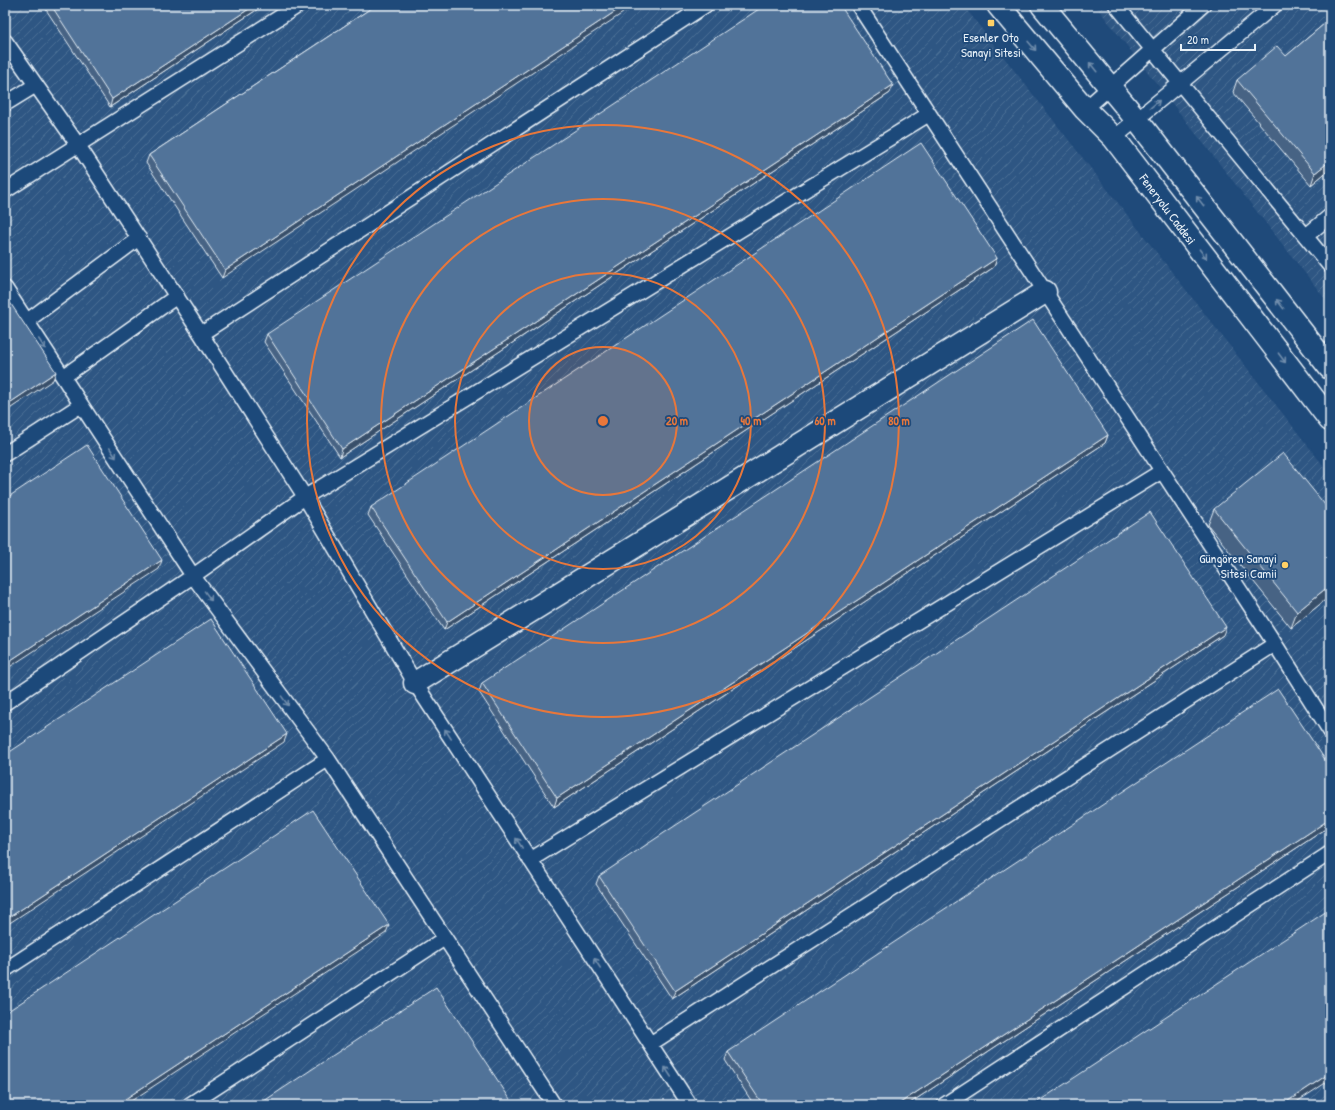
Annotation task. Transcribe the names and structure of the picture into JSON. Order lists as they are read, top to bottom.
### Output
{
  "streets": {
    "main road": ["Feneryolu Caddesi"]
  },
  "places": {
    "transit": ["Esenler Oto Sanayi Sitesi"],
    "other": ["Güngören Sanayi Sitesi Camii"]
  },
  "scale_bar": "20 m",
  "rings": [
    "20 m",
    "40 m",
    "60 m",
    "80 m"
  ]
}
